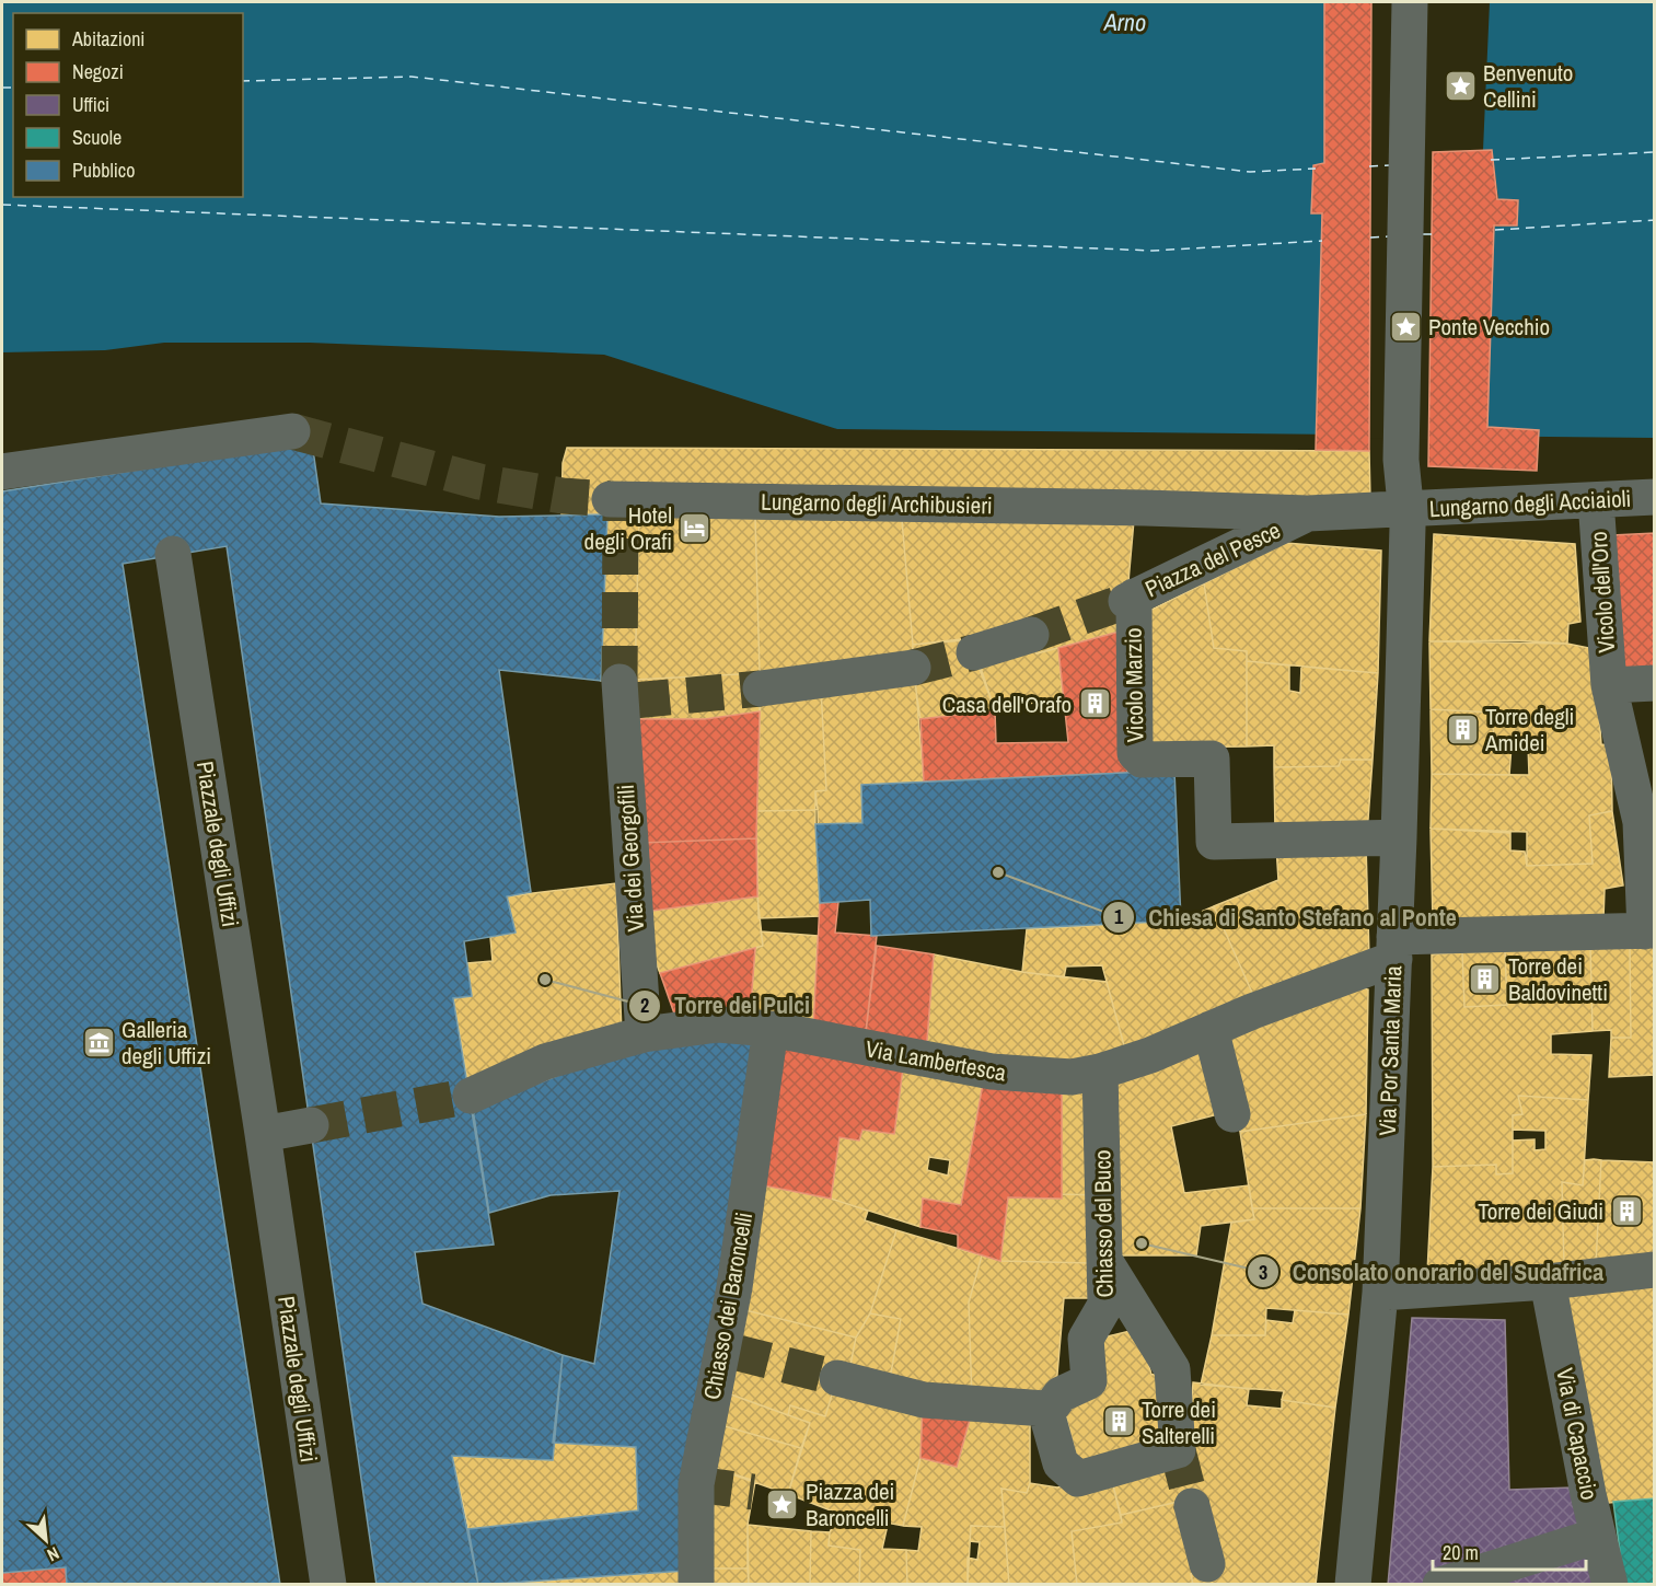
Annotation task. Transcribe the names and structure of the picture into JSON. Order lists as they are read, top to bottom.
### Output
{
  "streets": {
    "street": [
      "Lungarno degli Archibusieri",
      "Lungarno degli Acciaioli",
      "Piazza del Pesce",
      "Vicolo dell'Oro",
      "Vicolo Marzio",
      "Piazzale degli Uffizi",
      "Via dei Georgofili",
      "Via Por Santa Maria",
      "Via Lambertesca",
      "Chiasso del Buco",
      "Chiasso dei Baroncelli",
      "Via di Capaccio"
    ]
  },
  "crossings": [
    ["Lungarno degli Archibusieri", "Piazza del Pesce"],
    ["Lungarno degli Acciaioli", "Piazza del Pesce"],
    ["Lungarno degli Acciaioli", "Vicolo dell'Oro"],
    ["Lungarno degli Acciaioli", "Via Por Santa Maria"],
    ["Piazza del Pesce", "Vicolo Marzio"],
    ["Piazza del Pesce", "Via Por Santa Maria"],
    ["Vicolo dell'Oro", "Via Lambertesca"],
    ["Vicolo Marzio", "Via Por Santa Maria"],
    ["Via dei Georgofili", "Via Lambertesca"],
    ["Via Por Santa Maria", "Via Lambertesca"],
    ["Via Lambertesca", "Chiasso del Buco"],
    ["Via Lambertesca", "Chiasso dei Baroncelli"]
  ],
  "water": ["Arno"],
  "places": {
    "place": ["Benvenuto Cellini", "Ponte Vecchio", "Piazza dei Baroncelli"],
    "hotel": ["Hotel degli Orafi"],
    "building": [
      "Casa dell'Orafo",
      "Torre degli Amidei",
      "Torre dei Baldovinetti",
      "Torre dei Giudi",
      "Torre dei Salterelli"
    ],
    "other": ["Chiesa di Santo Stefano al Ponte", "Torre dei Pulci", "Consolato onorario del Sudafrica"],
    "museum": ["Galleria degli Uffizi"]
  },
  "legend": [
    "Abitazioni",
    "Negozi",
    "Uffici",
    "Scuole",
    "Pubblico"
  ],
  "scale_bar": "20 m",
  "north": "bottom right"
}
